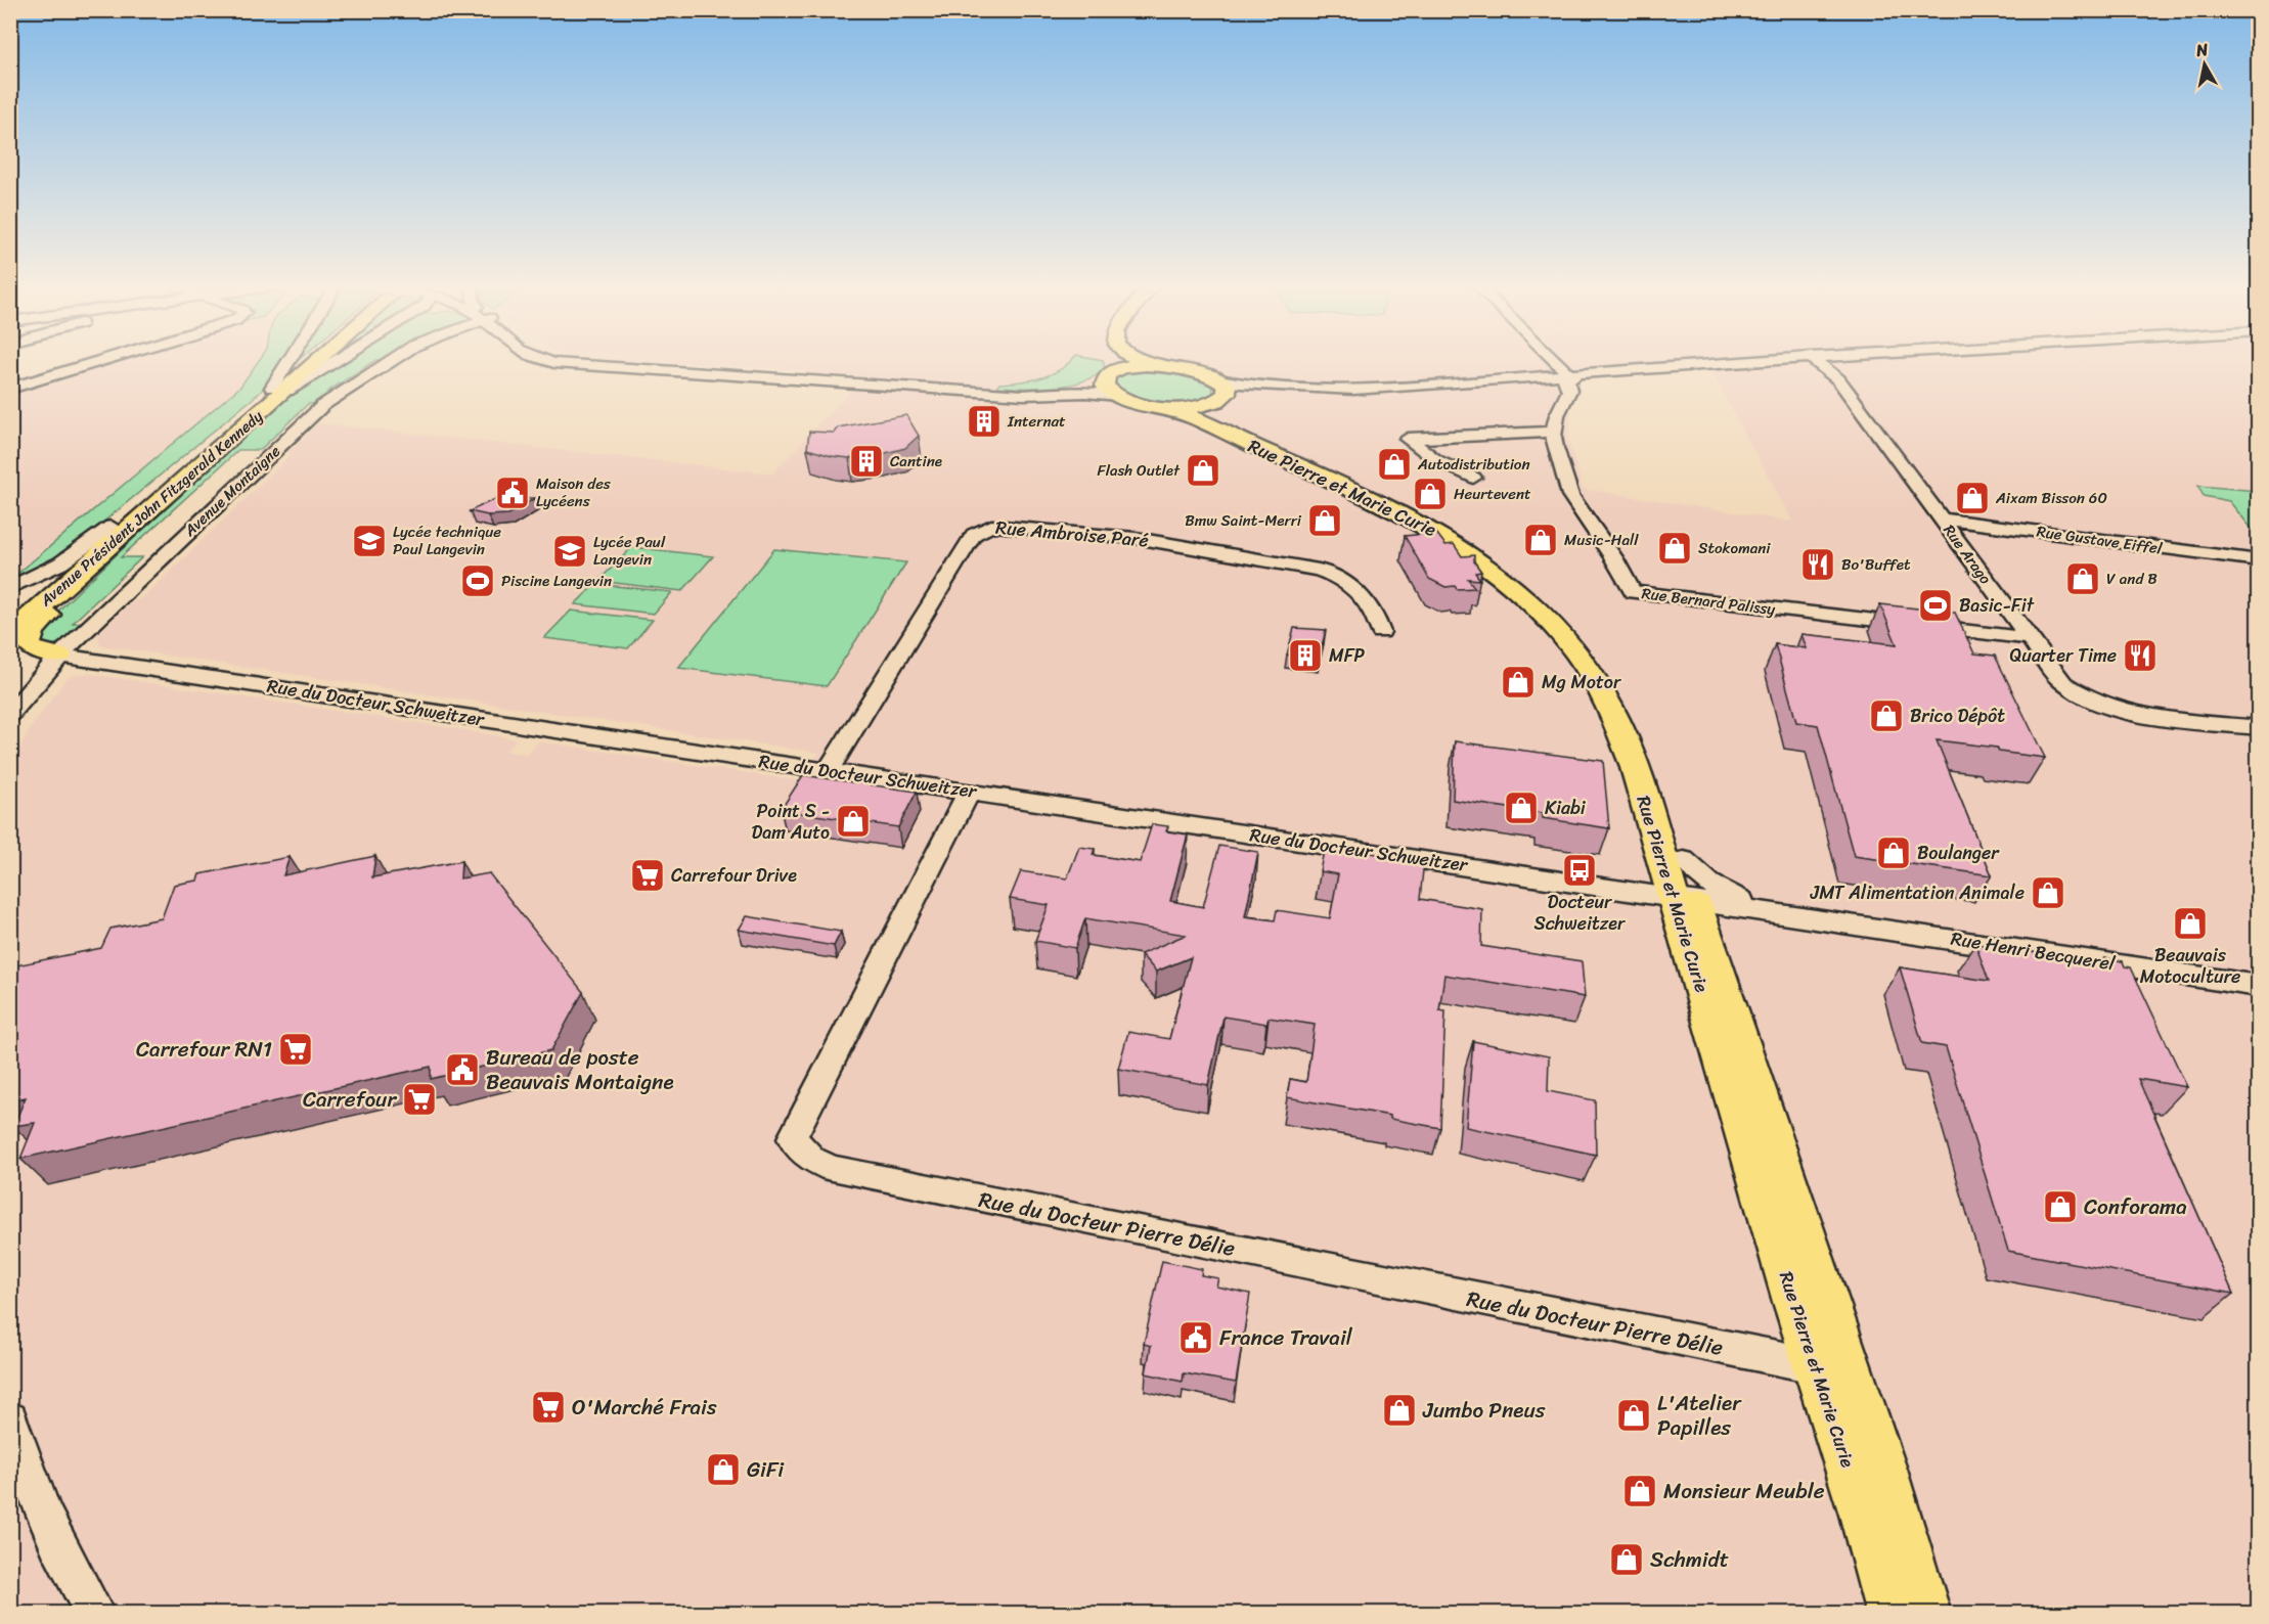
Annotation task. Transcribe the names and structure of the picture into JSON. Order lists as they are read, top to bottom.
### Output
{
  "streets": {
    "main road": ["Rue Pierre et Marie Curie", "Avenue Président John Fitzgerald Kennedy"],
    "street": [
      "Avenue Montaigne",
      "Rue Ambroise Paré",
      "Rue Gustave Eiffel",
      "Rue Arago",
      "Rue Bernard Palissy",
      "Rue du Docteur Schweitzer",
      "Rue Henri Becquerel",
      "Rue du Docteur Pierre Délie"
    ]
  },
  "crossings": [
    ["Rue Pierre et Marie Curie", "Rue du Docteur Schweitzer"],
    ["Rue Pierre et Marie Curie", "Rue Henri Becquerel"],
    ["Rue Pierre et Marie Curie", "Rue du Docteur Pierre Délie"],
    ["Avenue Montaigne", "Rue du Docteur Schweitzer"],
    ["Rue Ambroise Paré", "Rue du Docteur Schweitzer"],
    ["Rue Gustave Eiffel", "Rue Arago"],
    ["Rue Arago", "Rue Bernard Palissy"],
    ["Rue du Docteur Schweitzer", "Rue Henri Becquerel"],
    ["Rue du Docteur Schweitzer", "Rue du Docteur Pierre Délie"]
  ],
  "places": {
    "building": ["Internat", "Cantine", "MFP"],
    "shop": [
      "Autodistribution",
      "Flash Outlet",
      "Heurtevent",
      "Aixam Bisson 60",
      "Bmw Saint-Merri",
      "Music-Hall",
      "Stokomani",
      "V and B",
      "Mg Motor",
      "Brico Dépôt",
      "Kiabi",
      "Point S - Dam Auto",
      "Boulanger",
      "JMT Alimentation Animale",
      "Beauvais Motoculture",
      "Conforama",
      "Jumbo Pneus",
      "L'Atelier Papilles",
      "GiFi",
      "Monsieur Meuble",
      "Schmidt"
    ],
    "public building": ["Maison des Lycéens", "Bureau de poste Beauvais Montaigne", "France Travail"],
    "school or university": ["Lycée technique Paul Langevin", "Lycée Paul Langevin"],
    "restaurant": ["Bo'Buffet", "Quarter Time"],
    "sports": ["Piscine Langevin", "Basic-Fit"],
    "bus stop": ["Docteur Schweitzer"],
    "supermarket": [
      "Carrefour Drive",
      "Carrefour RN1",
      "Carrefour",
      "O'Marché Frais"
    ]
  },
  "north": "top"
}
